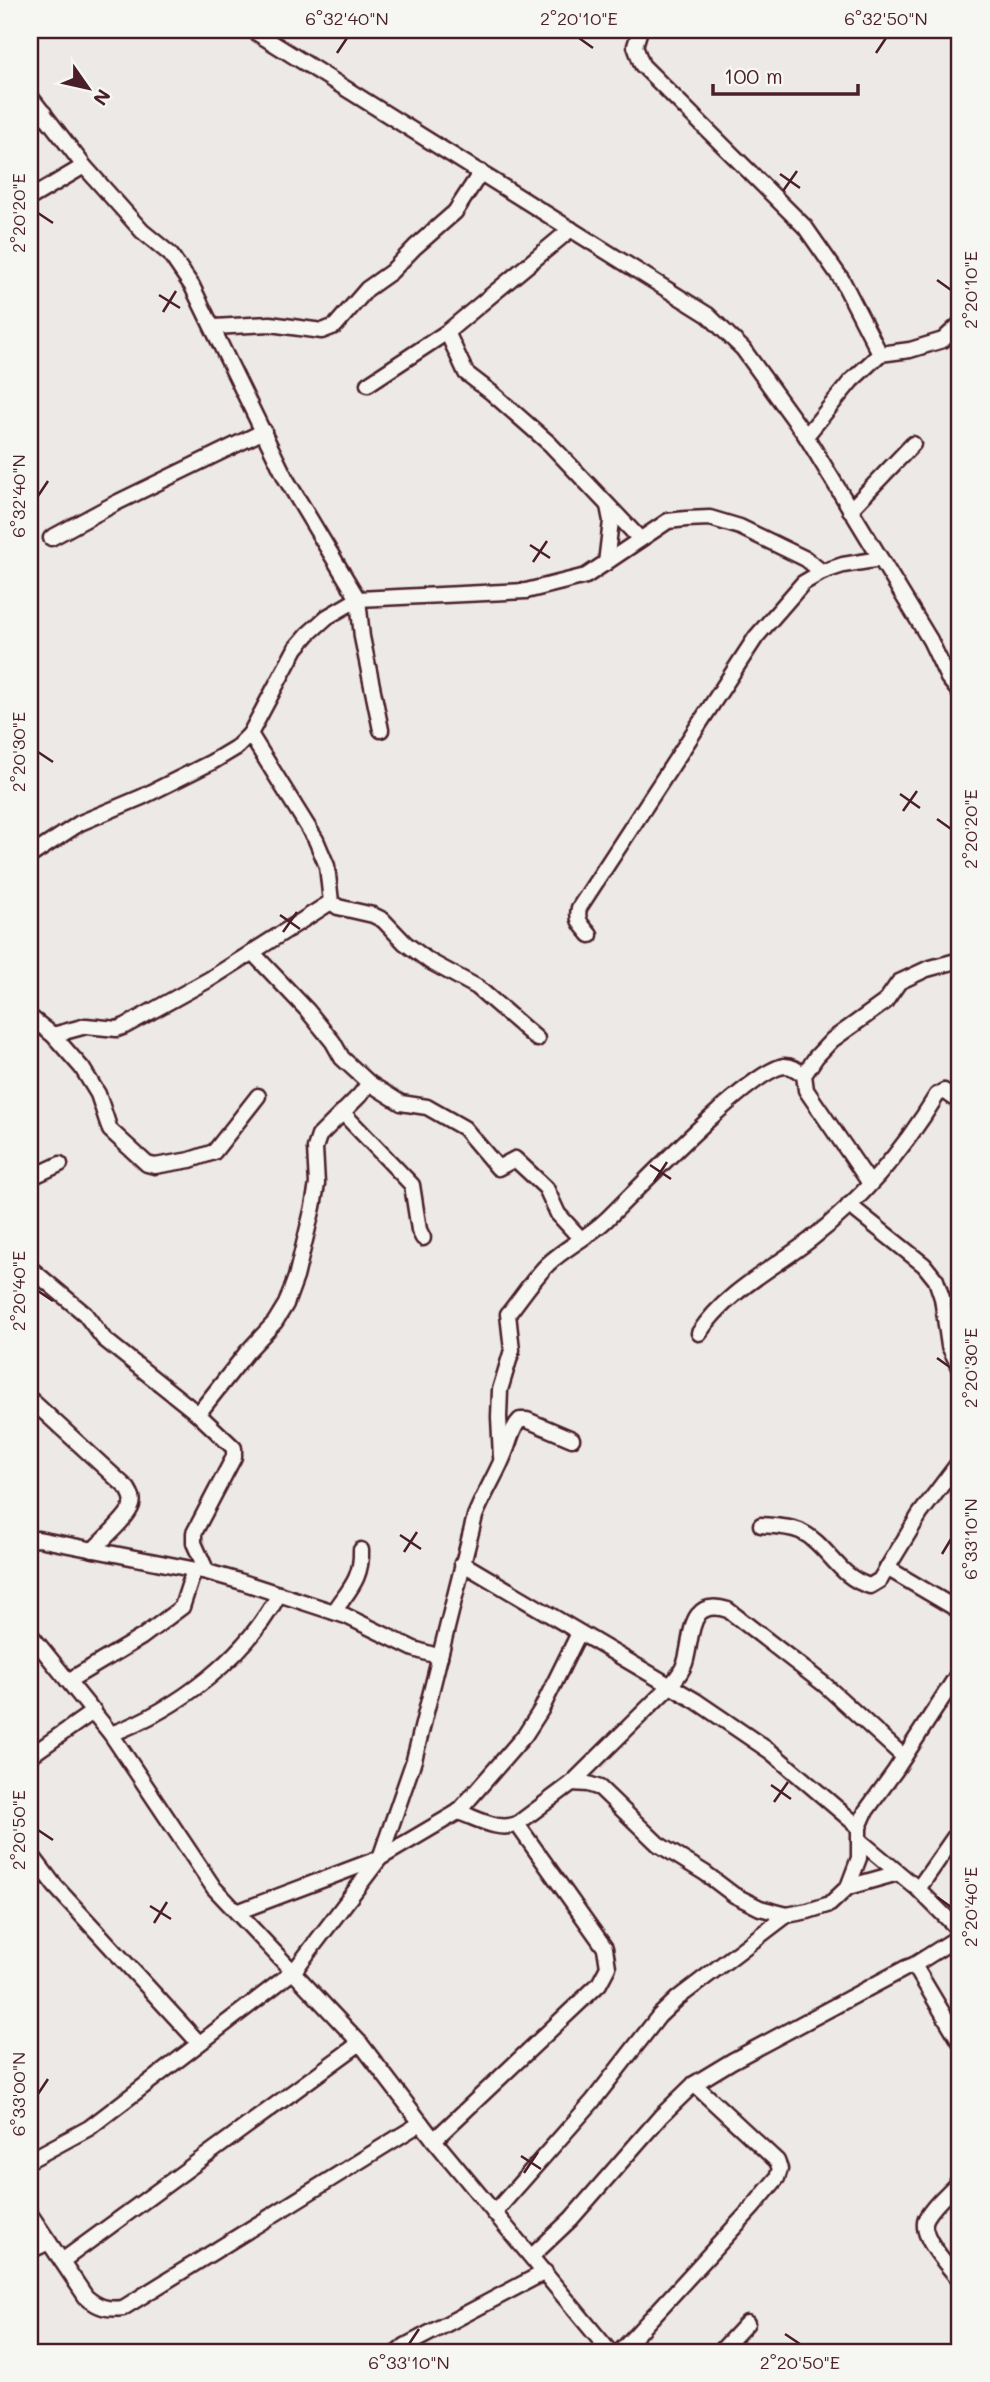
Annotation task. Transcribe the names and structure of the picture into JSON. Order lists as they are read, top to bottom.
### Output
{
  "scale_bar": "100 m",
  "north": "bottom right",
  "coordinates": [
    "6°32'40\"N",
    "2°20'10\"E",
    "6°32'50\"N",
    "2°20'20\"E",
    "2°20'30\"E",
    "2°20'40\"E",
    "6°33'10\"N",
    "2°20'50\"E",
    "6°33'00\"N"
  ]
}
